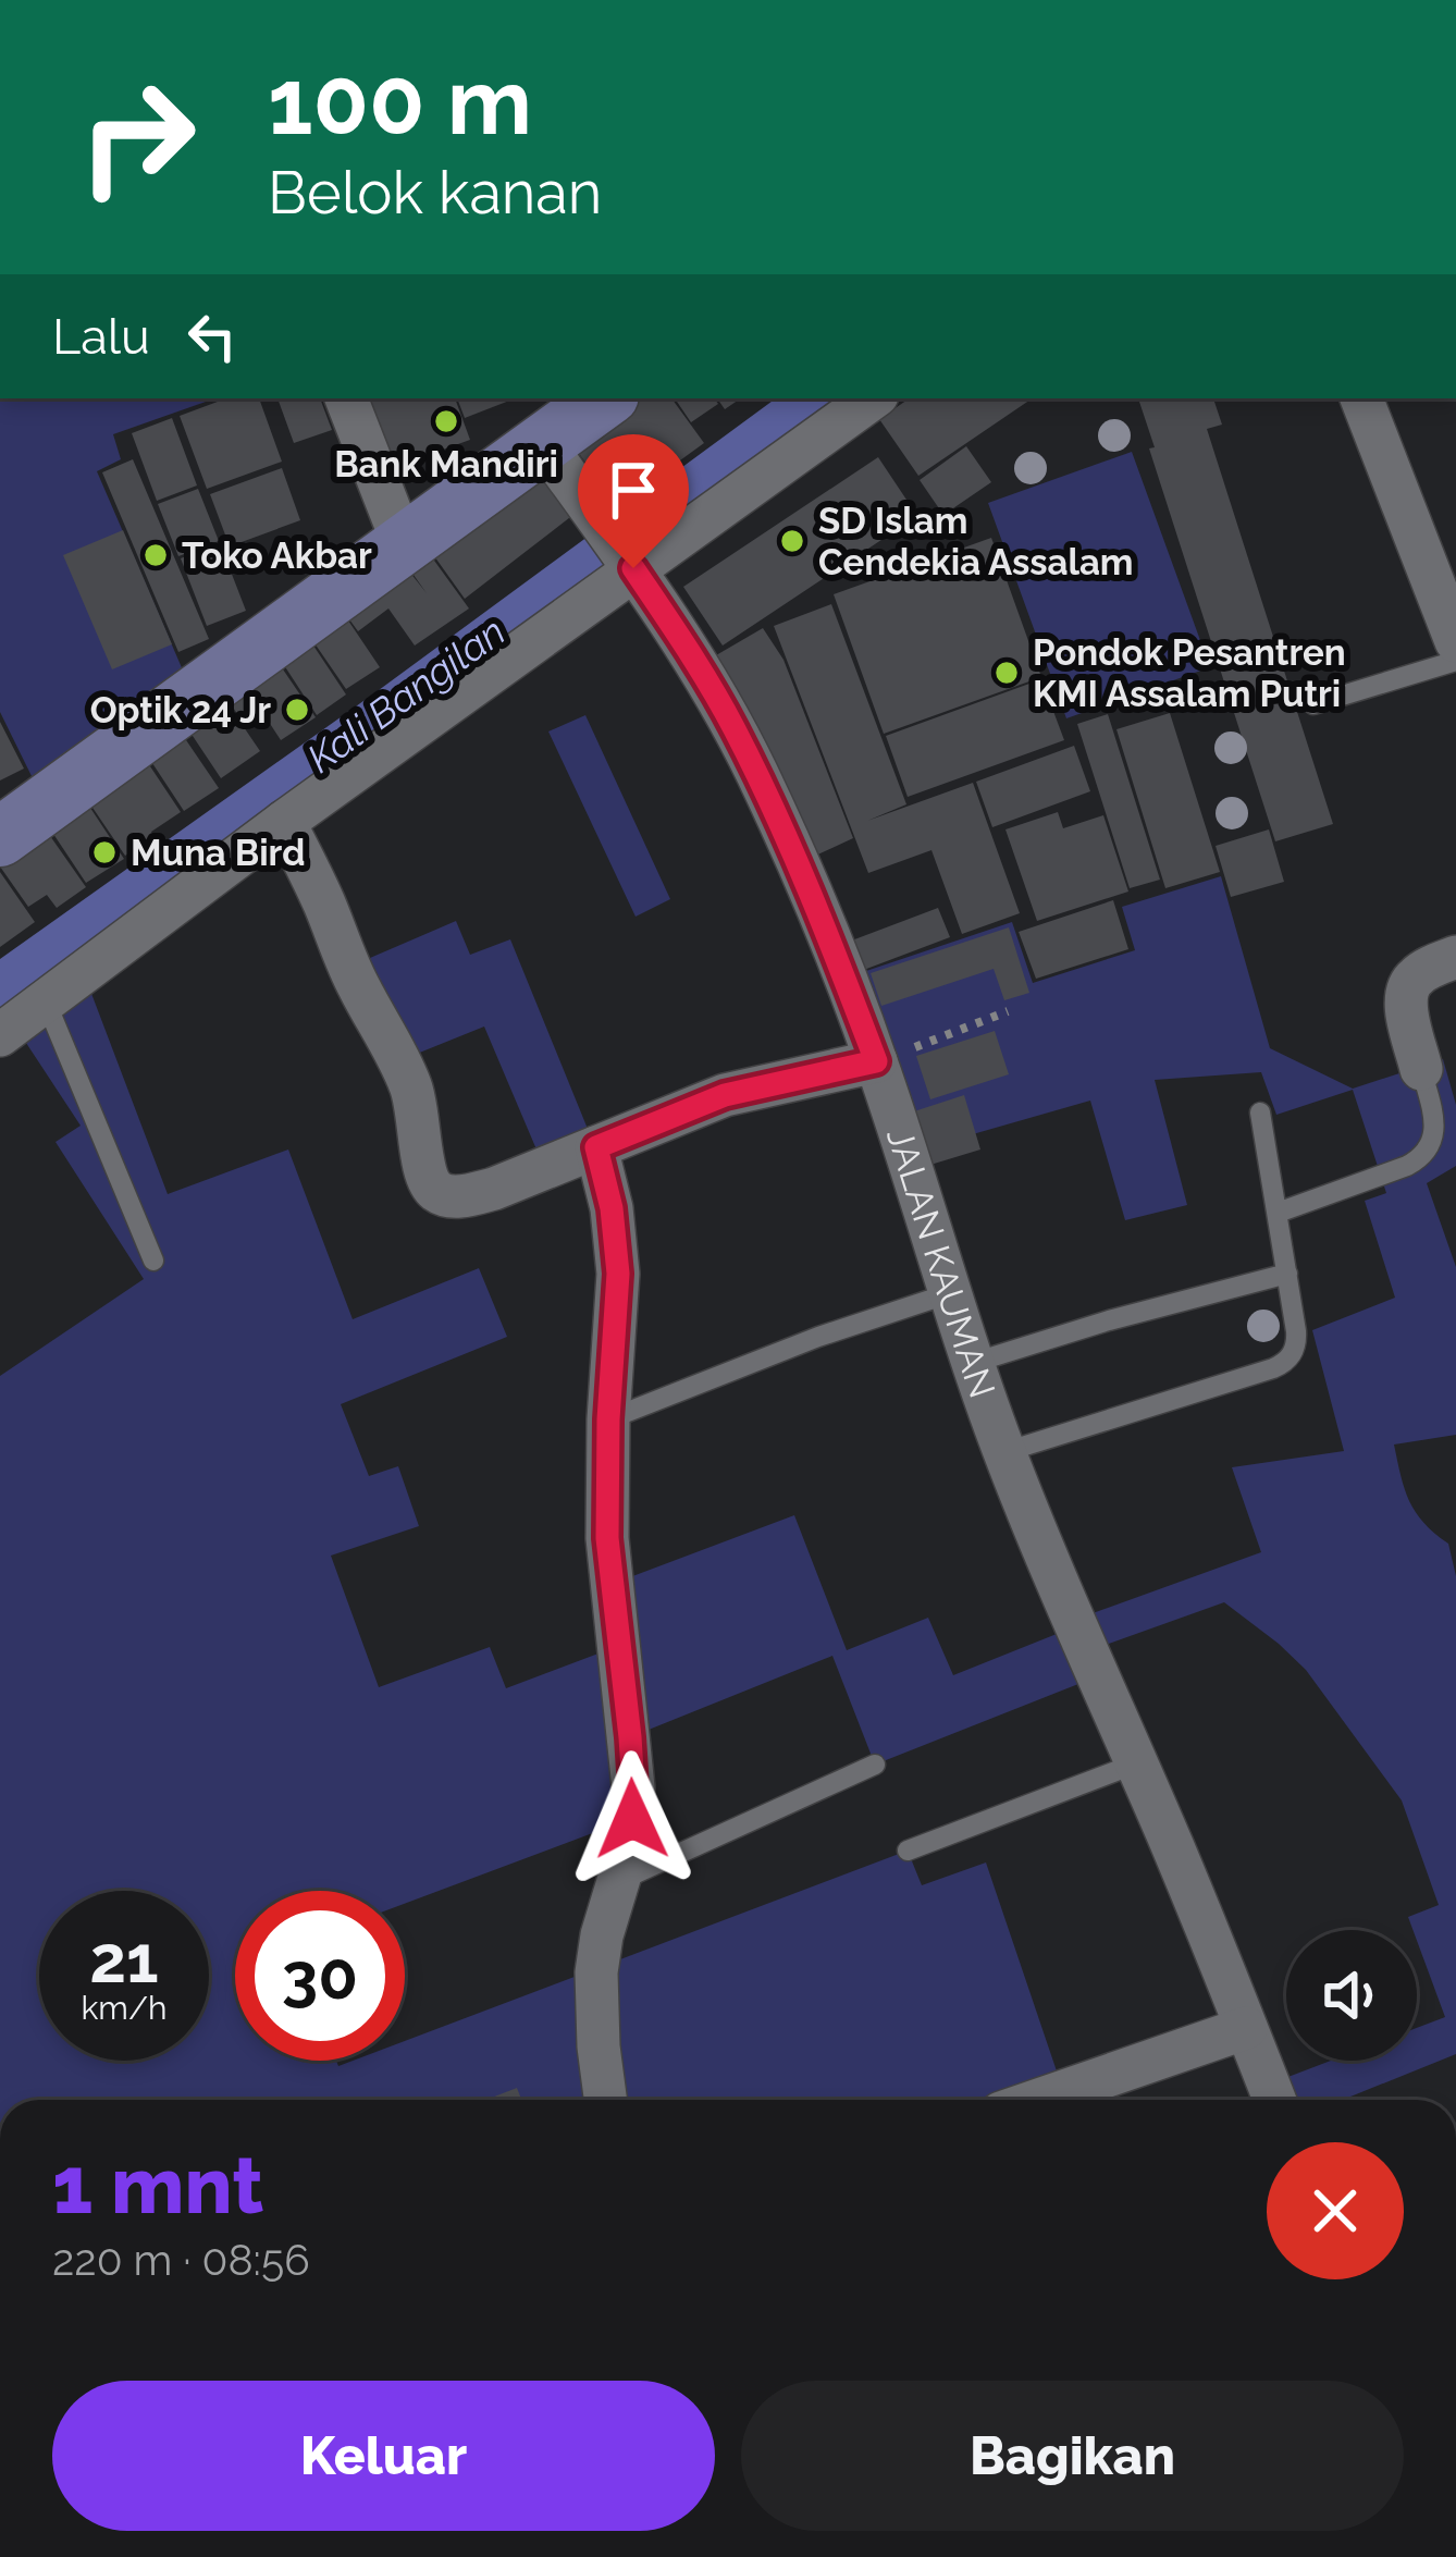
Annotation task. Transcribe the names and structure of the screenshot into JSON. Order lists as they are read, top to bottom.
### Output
{
  "streets": {
    "street": ["JALAN KAUMAN"]
  },
  "water": ["Kali Bangilan"],
  "places": [
    "Bank Mandiri",
    "SD Islam Cendekia Assalam",
    "Toko Akbar",
    "Pondok Pesantren KMI Assalam Putri",
    "Optik 24 Jr",
    "Muna Bird"
  ],
  "page": {
    "turn": ["100 m", "Belok kanan"],
    "then": "Lalu",
    "speed": "21 km/h",
    "limit": "30",
    "heading": ["1 mnt", "220 m · 08:56"],
    "buttons": ["Keluar", "Bagikan"]
  }
}
